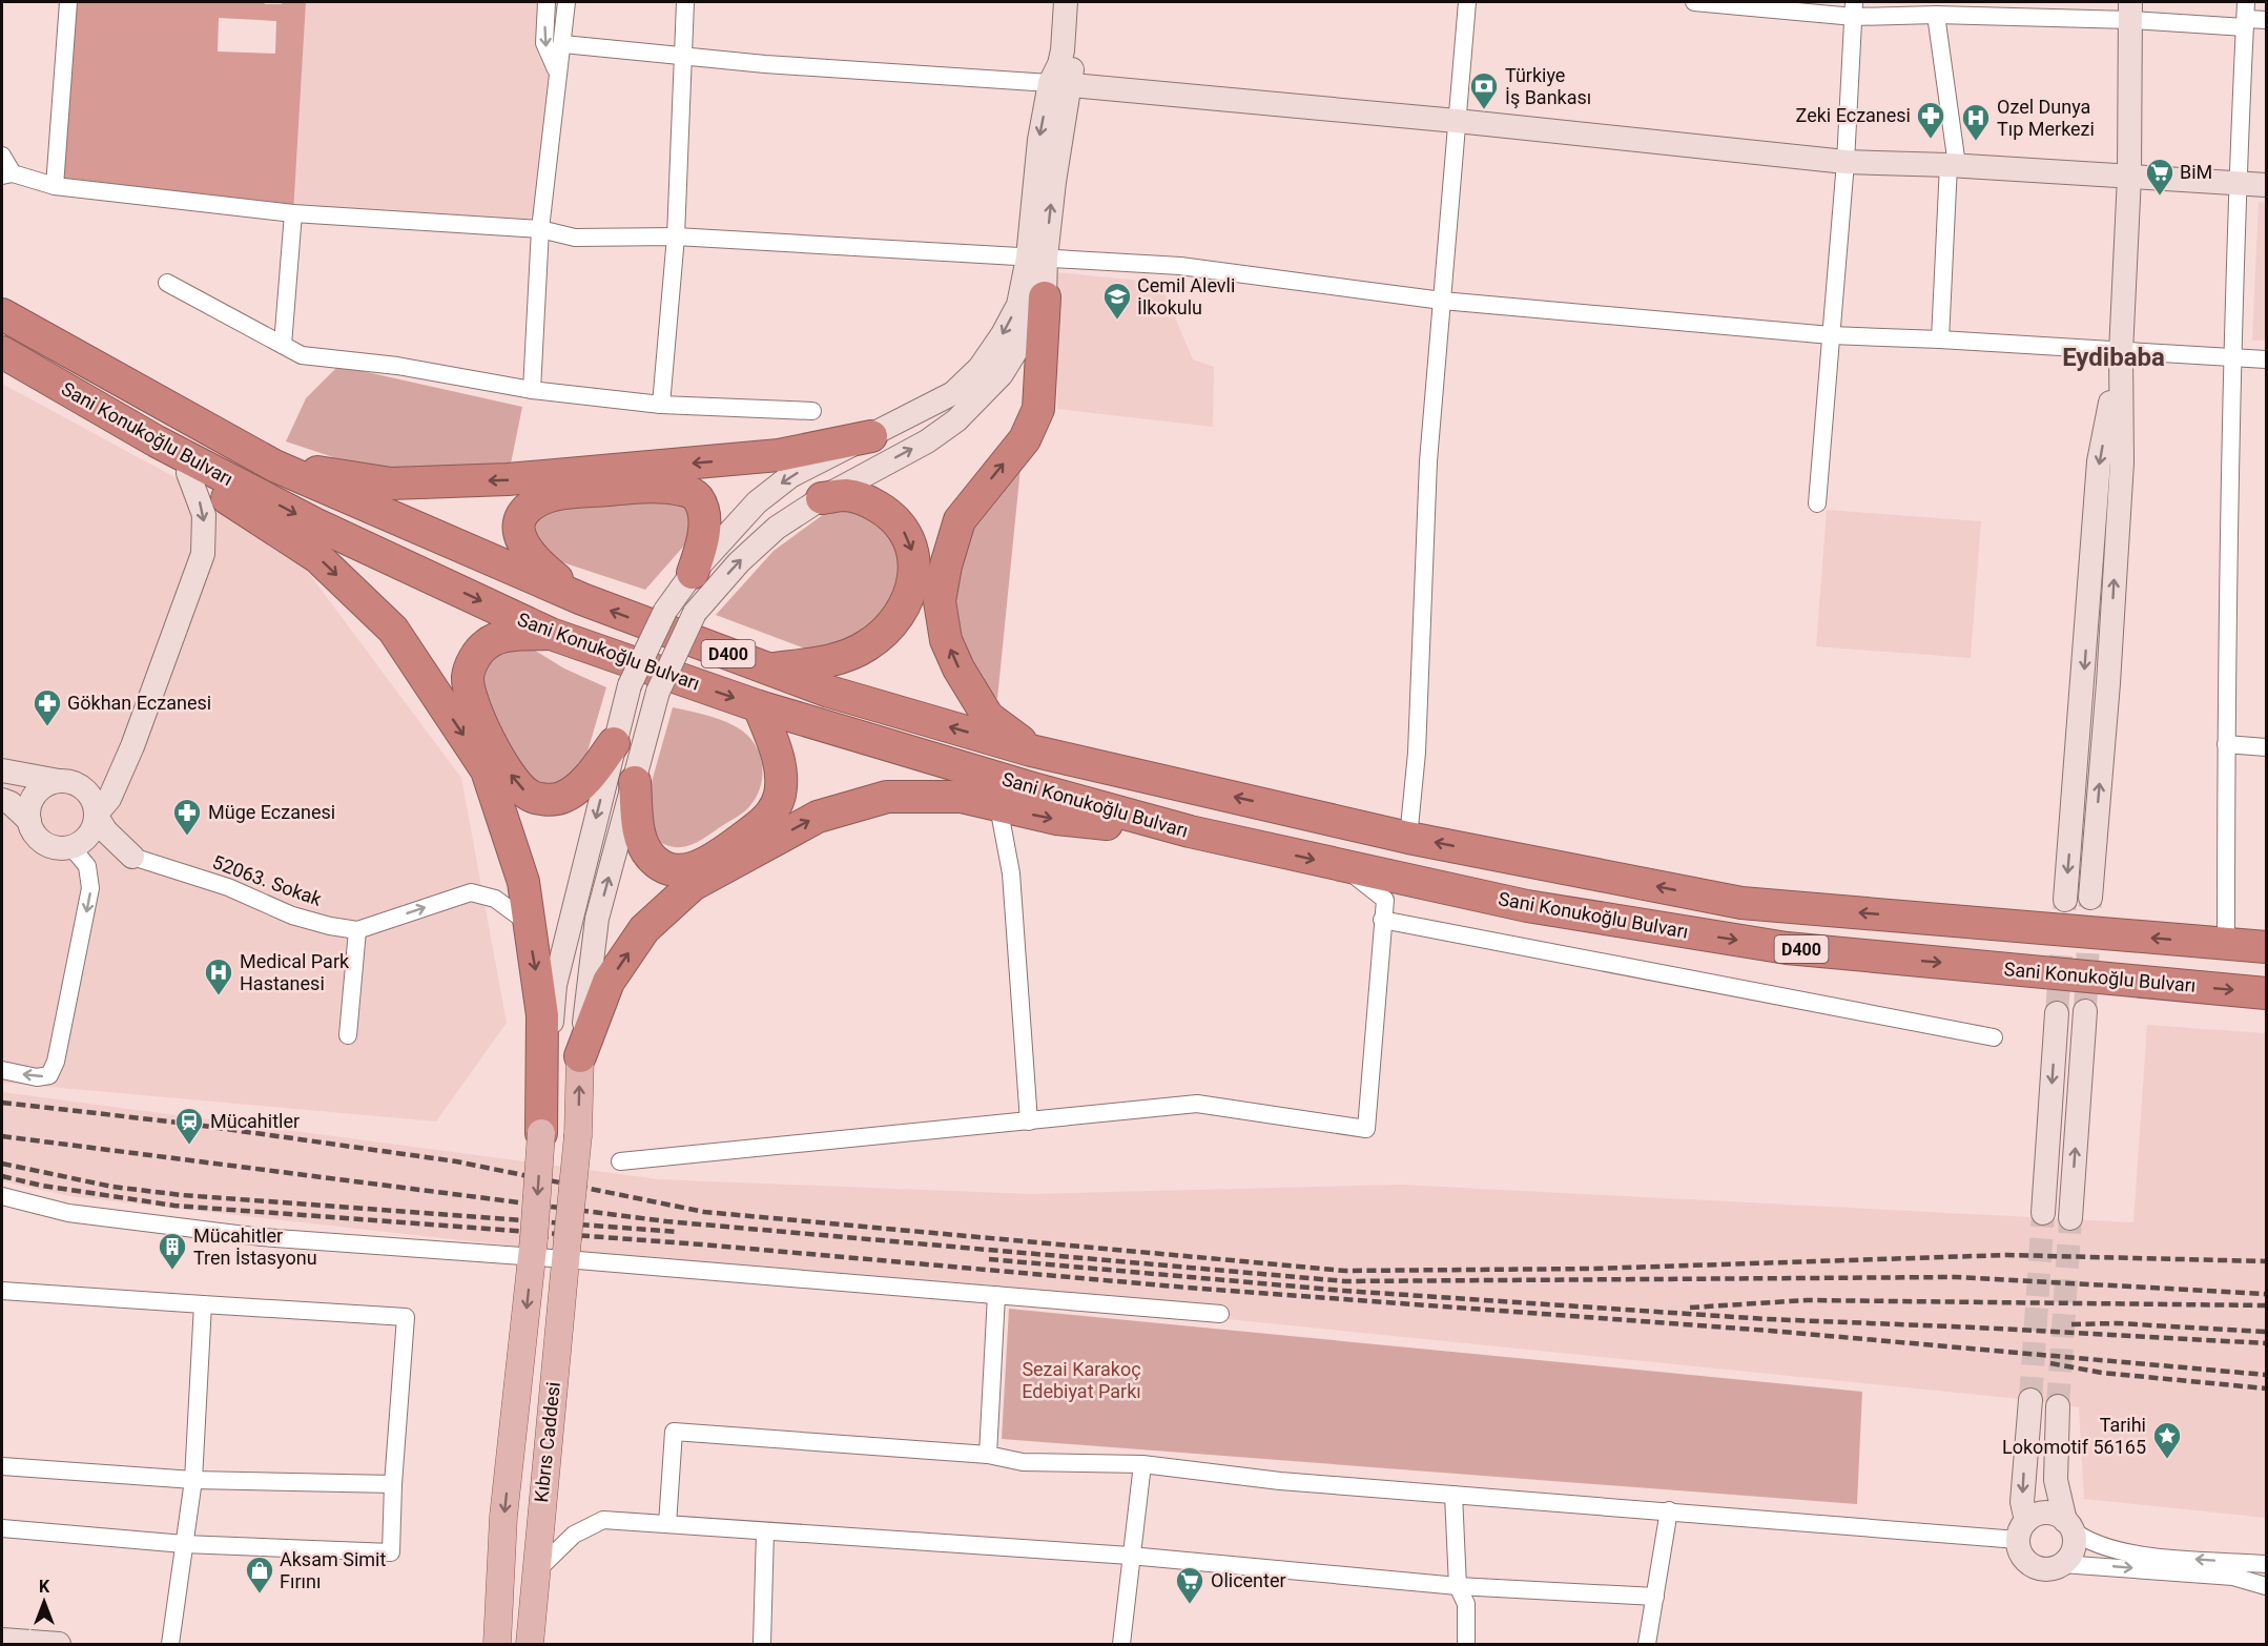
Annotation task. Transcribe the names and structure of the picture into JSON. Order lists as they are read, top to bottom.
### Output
{
  "streets": {
    "highway": ["Sani Konukoğlu Bulvarı", "D400"],
    "main road": ["Kıbrıs Caddesi"],
    "street": ["52063. Sokak"]
  },
  "districts": ["Eydibaba"],
  "parks": ["Sezai Karakoç Edebiyat Parkı"],
  "places": {
    "bank": ["Türkiye İş Bankası"],
    "pharmacy": ["Zeki Eczanesi", "Gökhan Eczanesi", "Müge Eczanesi"],
    "hospital": ["Ozel Dunya Tıp Merkezi", "Medical Park Hastanesi"],
    "supermarket": ["BiM", "Olicenter"],
    "school or university": ["Cemil Alevli İlkokulu"],
    "station": ["Mücahitler"],
    "building": ["Mücahitler Tren İstasyonu"],
    "place": ["Tarihi Lokomotif 56165"],
    "shop": ["Aksam Simit Fırını"]
  },
  "north": "top"
}
